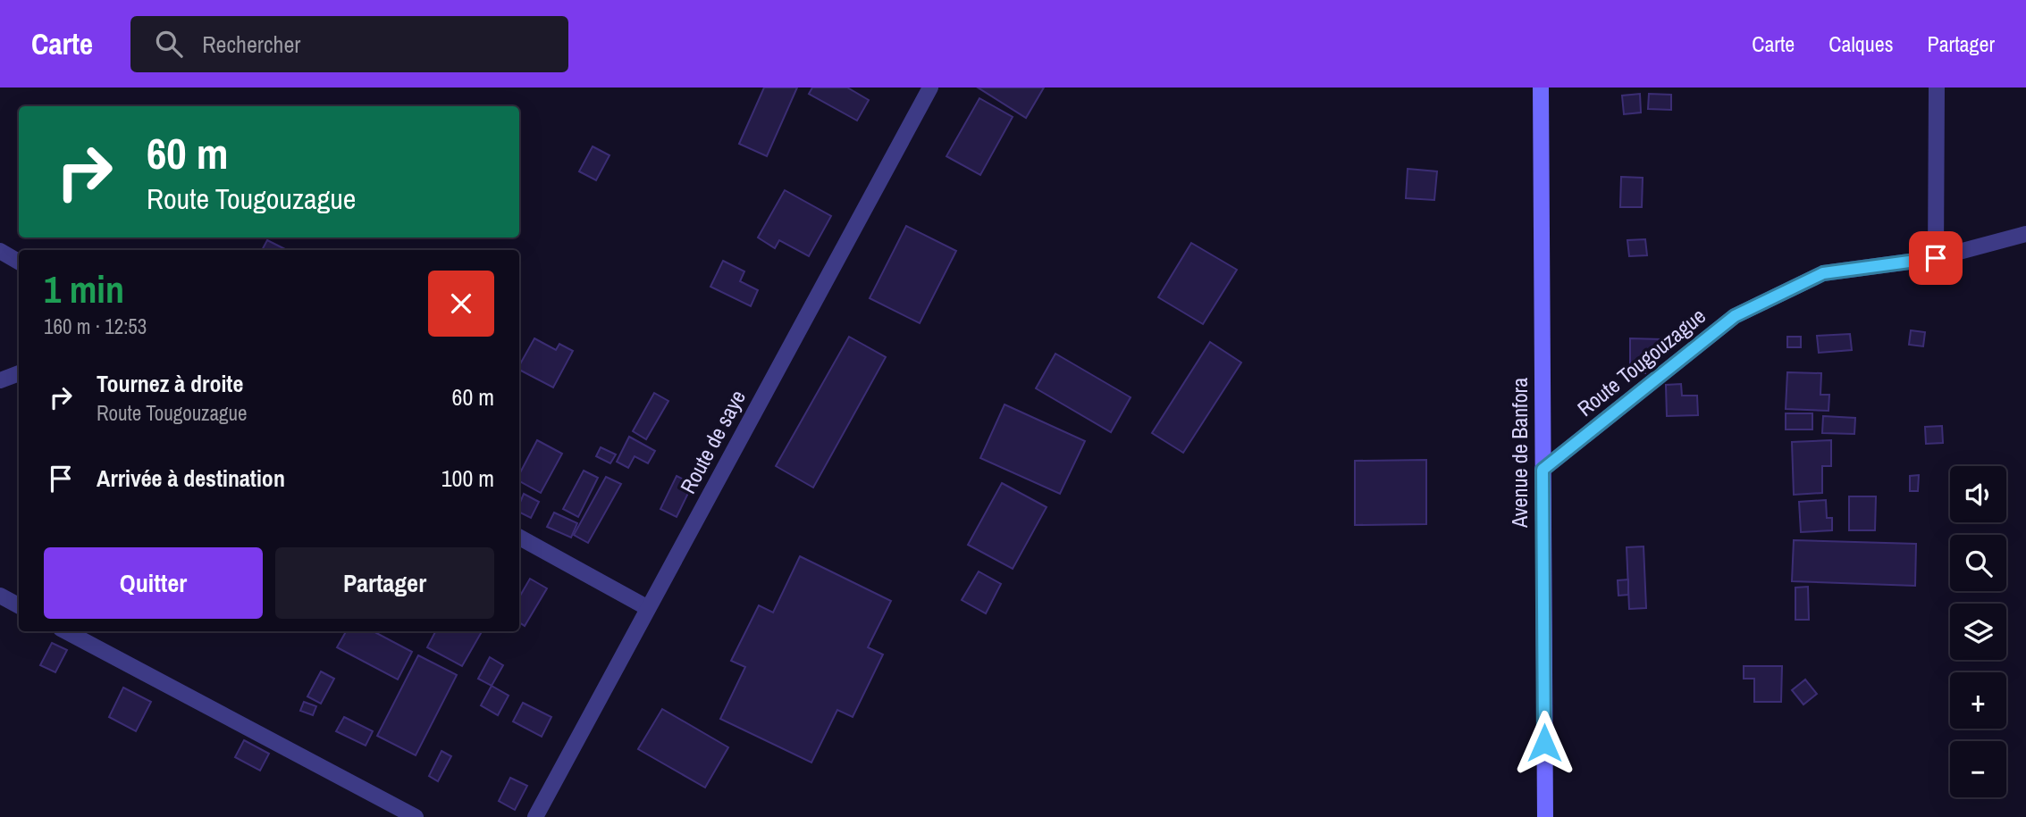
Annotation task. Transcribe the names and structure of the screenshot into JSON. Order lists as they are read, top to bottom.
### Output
{
  "streets": {
    "main road": ["Avenue de Banfora"],
    "street": ["Route Tougouzague", "Route de saye"]
  },
  "crossings": [
    ["Route Tougouzague", "Avenue de Banfora"]
  ],
  "page": {
    "header": "Carte",
    "search": "Rechercher",
    "nav": ["Carte", "Calques", "Partager"],
    "turn": ["60 m", "Route Tougouzague"],
    "heading": ["1 min", "160 m · 12:53"],
    "list": [
      {
        "name": "Tournez à droite",
        "note": "Route Tougouzague",
        "value": "60 m"
      },
      {
        "name": "Arrivée à destination",
        "value": "100 m"
      }
    ],
    "map_buttons": ["+", "−"],
    "buttons": ["Quitter", "Partager"]
  }
}
